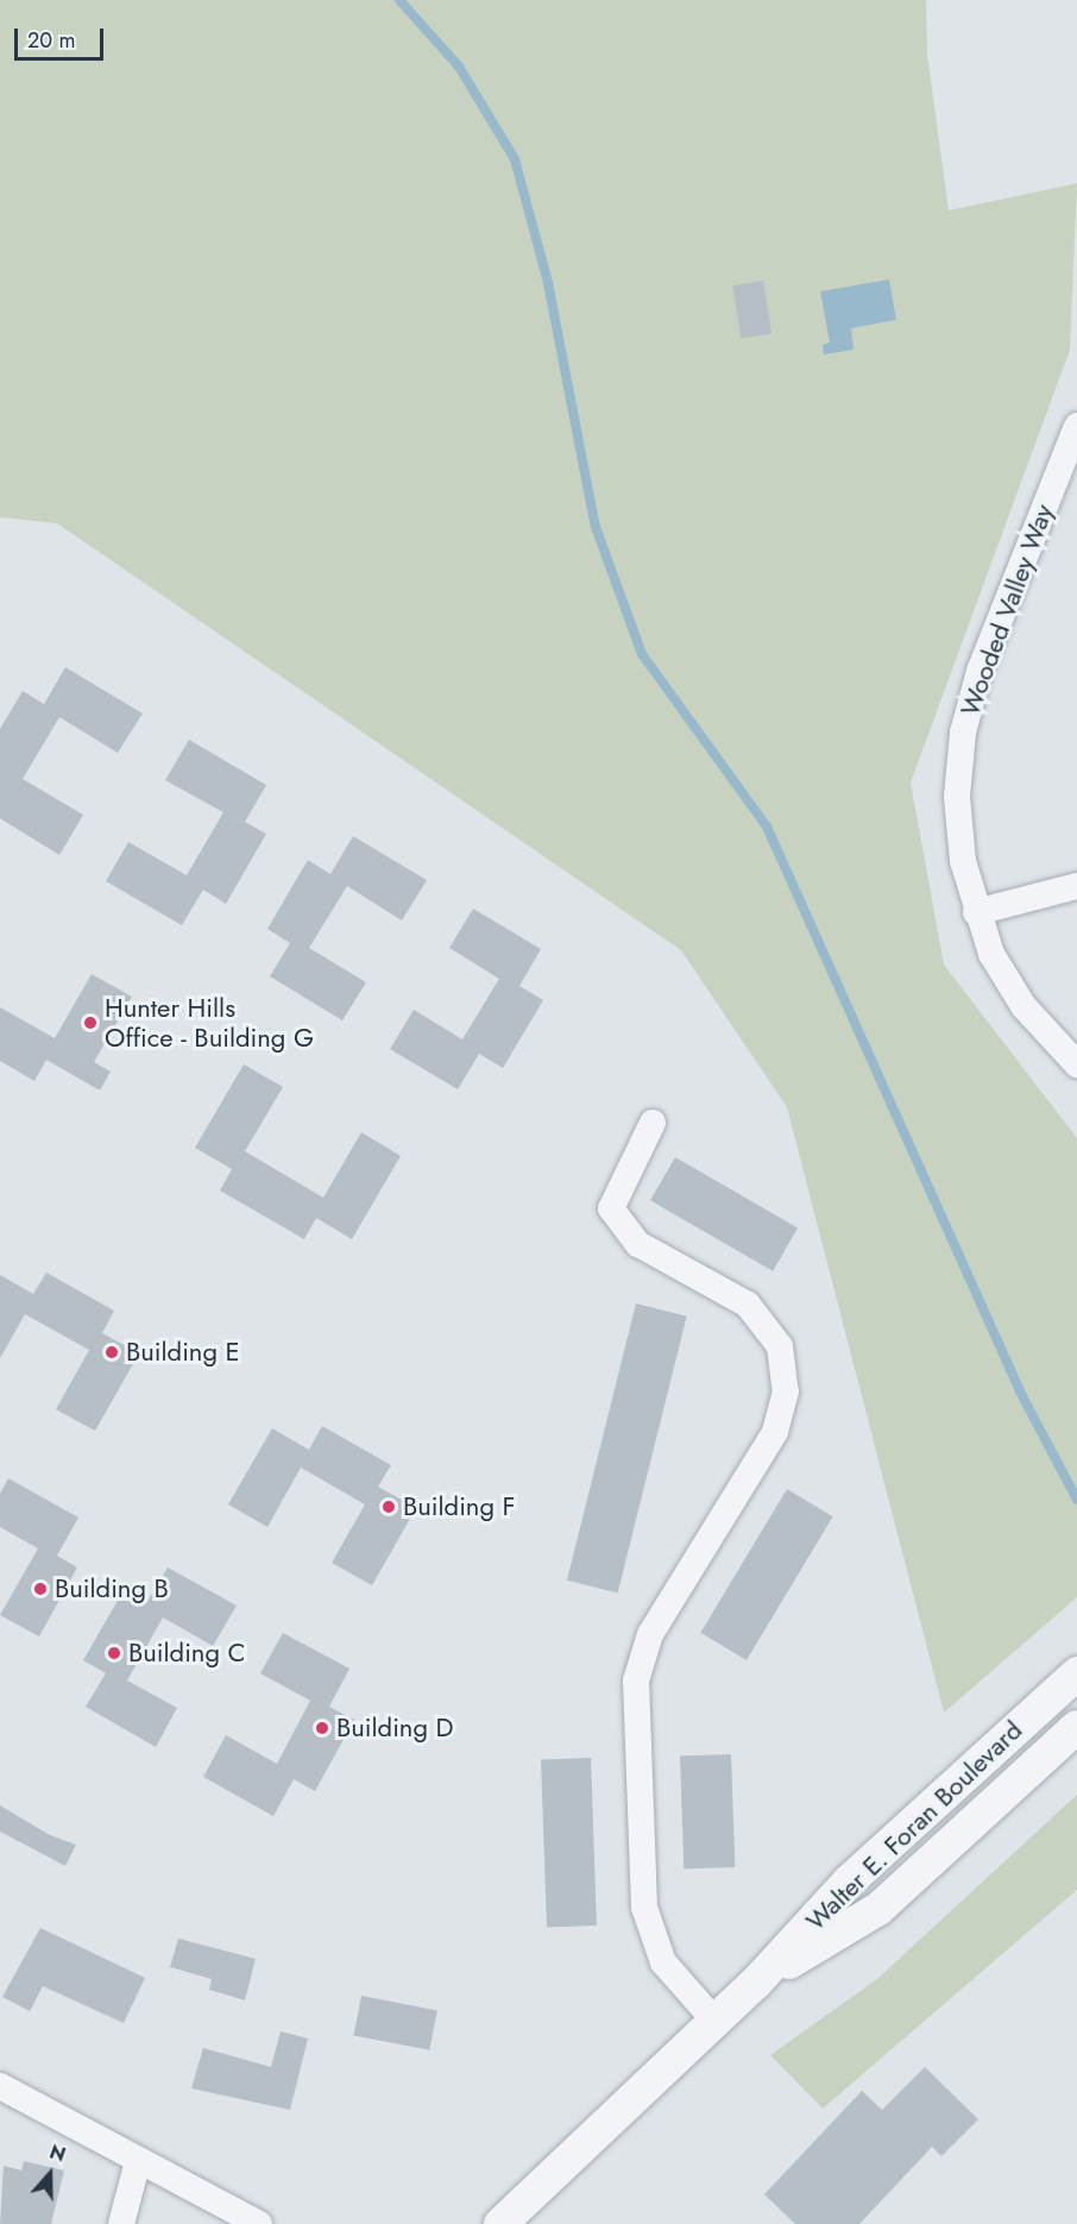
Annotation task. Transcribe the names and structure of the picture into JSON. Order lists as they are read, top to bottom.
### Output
{
  "streets": {
    "street": ["Wooded Valley Way", "Walter E. Foran Boulevard"]
  },
  "places": [
    "Hunter Hills Office - Building G",
    "Building E",
    "Building F",
    "Building B",
    "Building C",
    "Building D"
  ],
  "scale_bar": "20 m",
  "north": "top"
}
